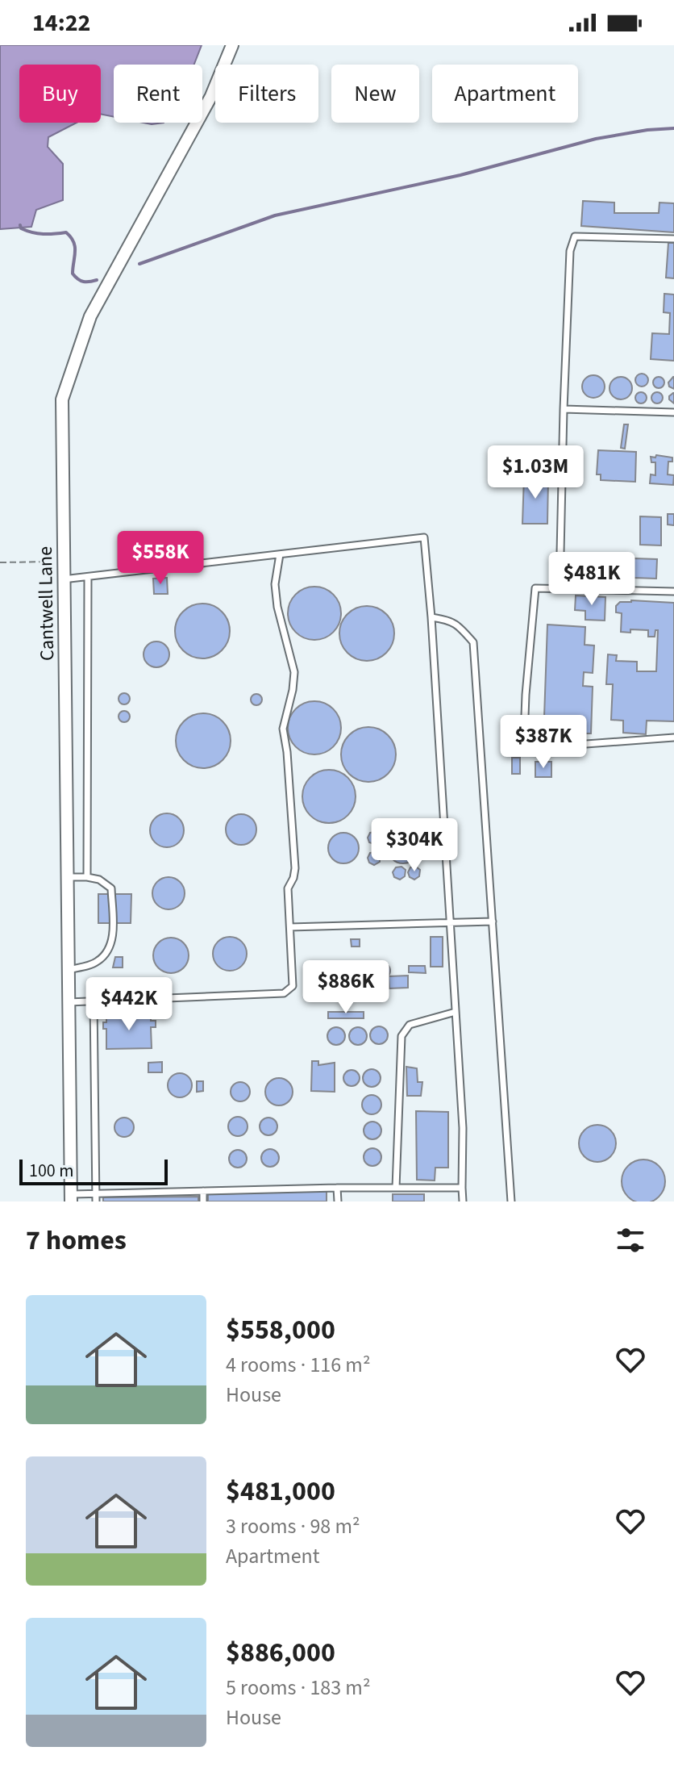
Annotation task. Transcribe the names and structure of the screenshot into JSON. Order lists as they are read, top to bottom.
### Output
{
  "streets": {
    "street": ["Cantwell Lane"]
  },
  "scale_bar": "100 m",
  "page": {
    "status": "14:22",
    "chip": [
      "Buy",
      "Rent",
      "Filters",
      "New",
      "Apartment"
    ],
    "price": [
      "$1.03M",
      "$558K",
      "$481K",
      "$387K",
      "$304K",
      "$886K",
      "$442K"
    ],
    "scale": "100 m",
    "heading": "7 homes",
    "list": [
      {
        "name": "$558,000",
        "note": "4 rooms · 116 m² · House"
      },
      {
        "name": "$481,000",
        "note": "3 rooms · 98 m² · Apartment"
      },
      {
        "name": "$886,000",
        "note": "5 rooms · 183 m² · House"
      }
    ]
  }
}
